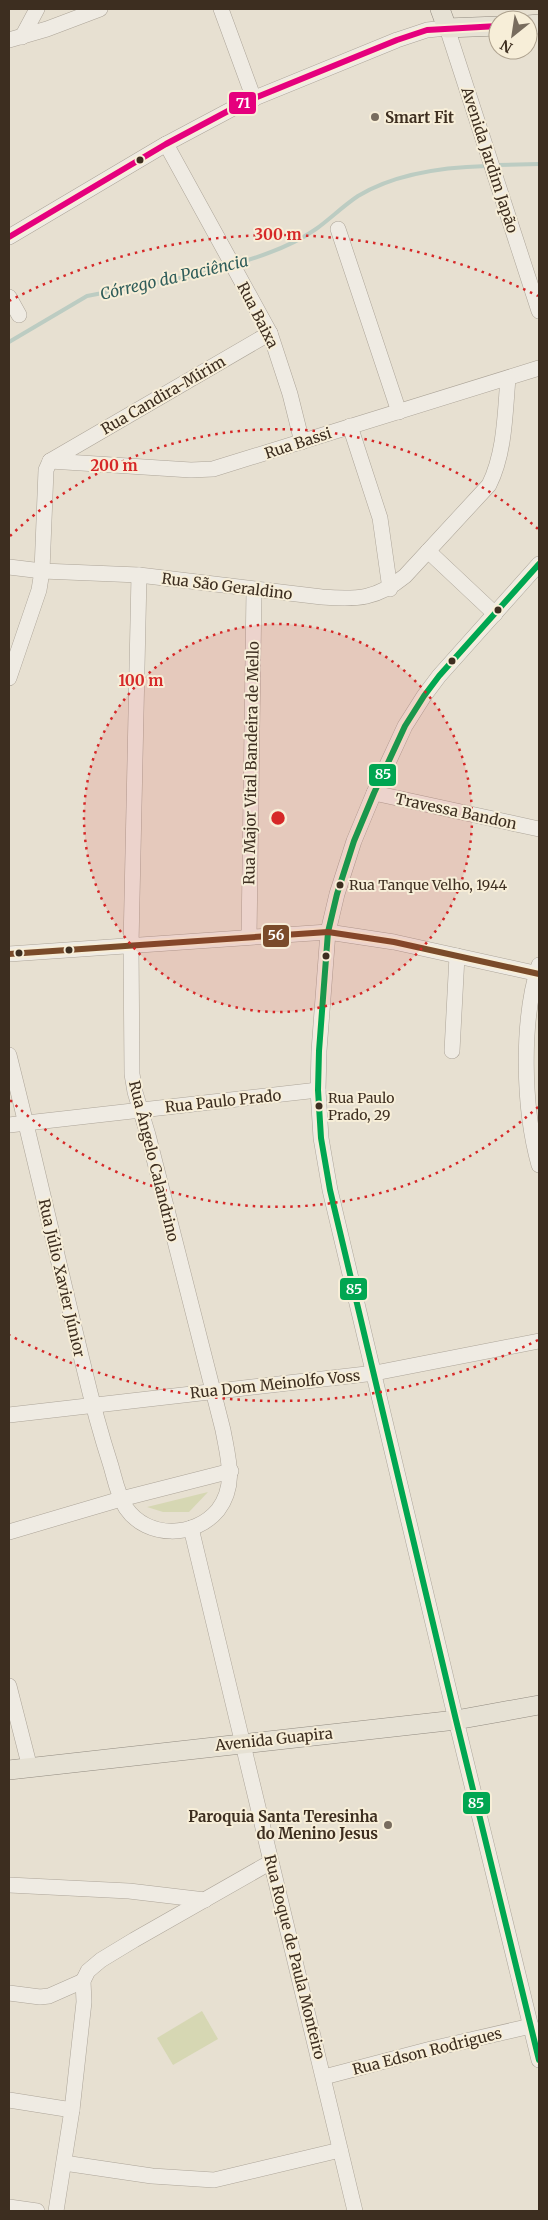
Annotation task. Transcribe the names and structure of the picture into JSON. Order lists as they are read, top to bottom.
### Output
{
  "streets": {
    "main road": ["Avenida Jardim Japão", "Avenida Guapira"],
    "street": [
      "Rua Baixa",
      "Rua Candira-Mirim",
      "Rua Bassi",
      "Rua São Geraldino",
      "Rua Major Vital Bandeira de Mello",
      "Travessa Bandon",
      "Rua Paulo Prado",
      "Rua Ângelo Calandrino",
      "Rua Júlio Xavier Júnior",
      "Rua Dom Meinolfo Voss",
      "Rua Roque de Paula Monteiro",
      "Rua Edson Rodrigues"
    ]
  },
  "crossings": [
    ["Rua Baixa", "Rua Candira-Mirim"],
    ["Rua Baixa", "Rua Bassi"],
    ["Rua Candira-Mirim", "Rua Bassi"],
    ["Rua Bassi", "Rua São Geraldino"],
    ["Rua São Geraldino", "Rua Major Vital Bandeira de Mello"],
    ["Rua São Geraldino", "Rua Ângelo Calandrino"],
    ["Rua Paulo Prado", "Rua Ângelo Calandrino"],
    ["Rua Paulo Prado", "Rua Júlio Xavier Júnior"],
    ["Rua Ângelo Calandrino", "Rua Dom Meinolfo Voss"],
    ["Rua Júlio Xavier Júnior", "Rua Dom Meinolfo Voss"],
    ["Avenida Guapira", "Rua Roque de Paula Monteiro"],
    ["Rua Roque de Paula Monteiro", "Rua Edson Rodrigues"]
  ],
  "water": ["Córrego da Paciência"],
  "places": [
    "Smart Fit",
    "Rua Tanque Velho, 1944",
    "Rua Paulo Prado, 29",
    "Paroquia Santa Teresinha do Menino Jesus"
  ],
  "lines": ["transit line 71", "transit line 85", "transit line 56"],
  "north": "bottom left",
  "rings": ["300 m", "200 m", "100 m"]
}
